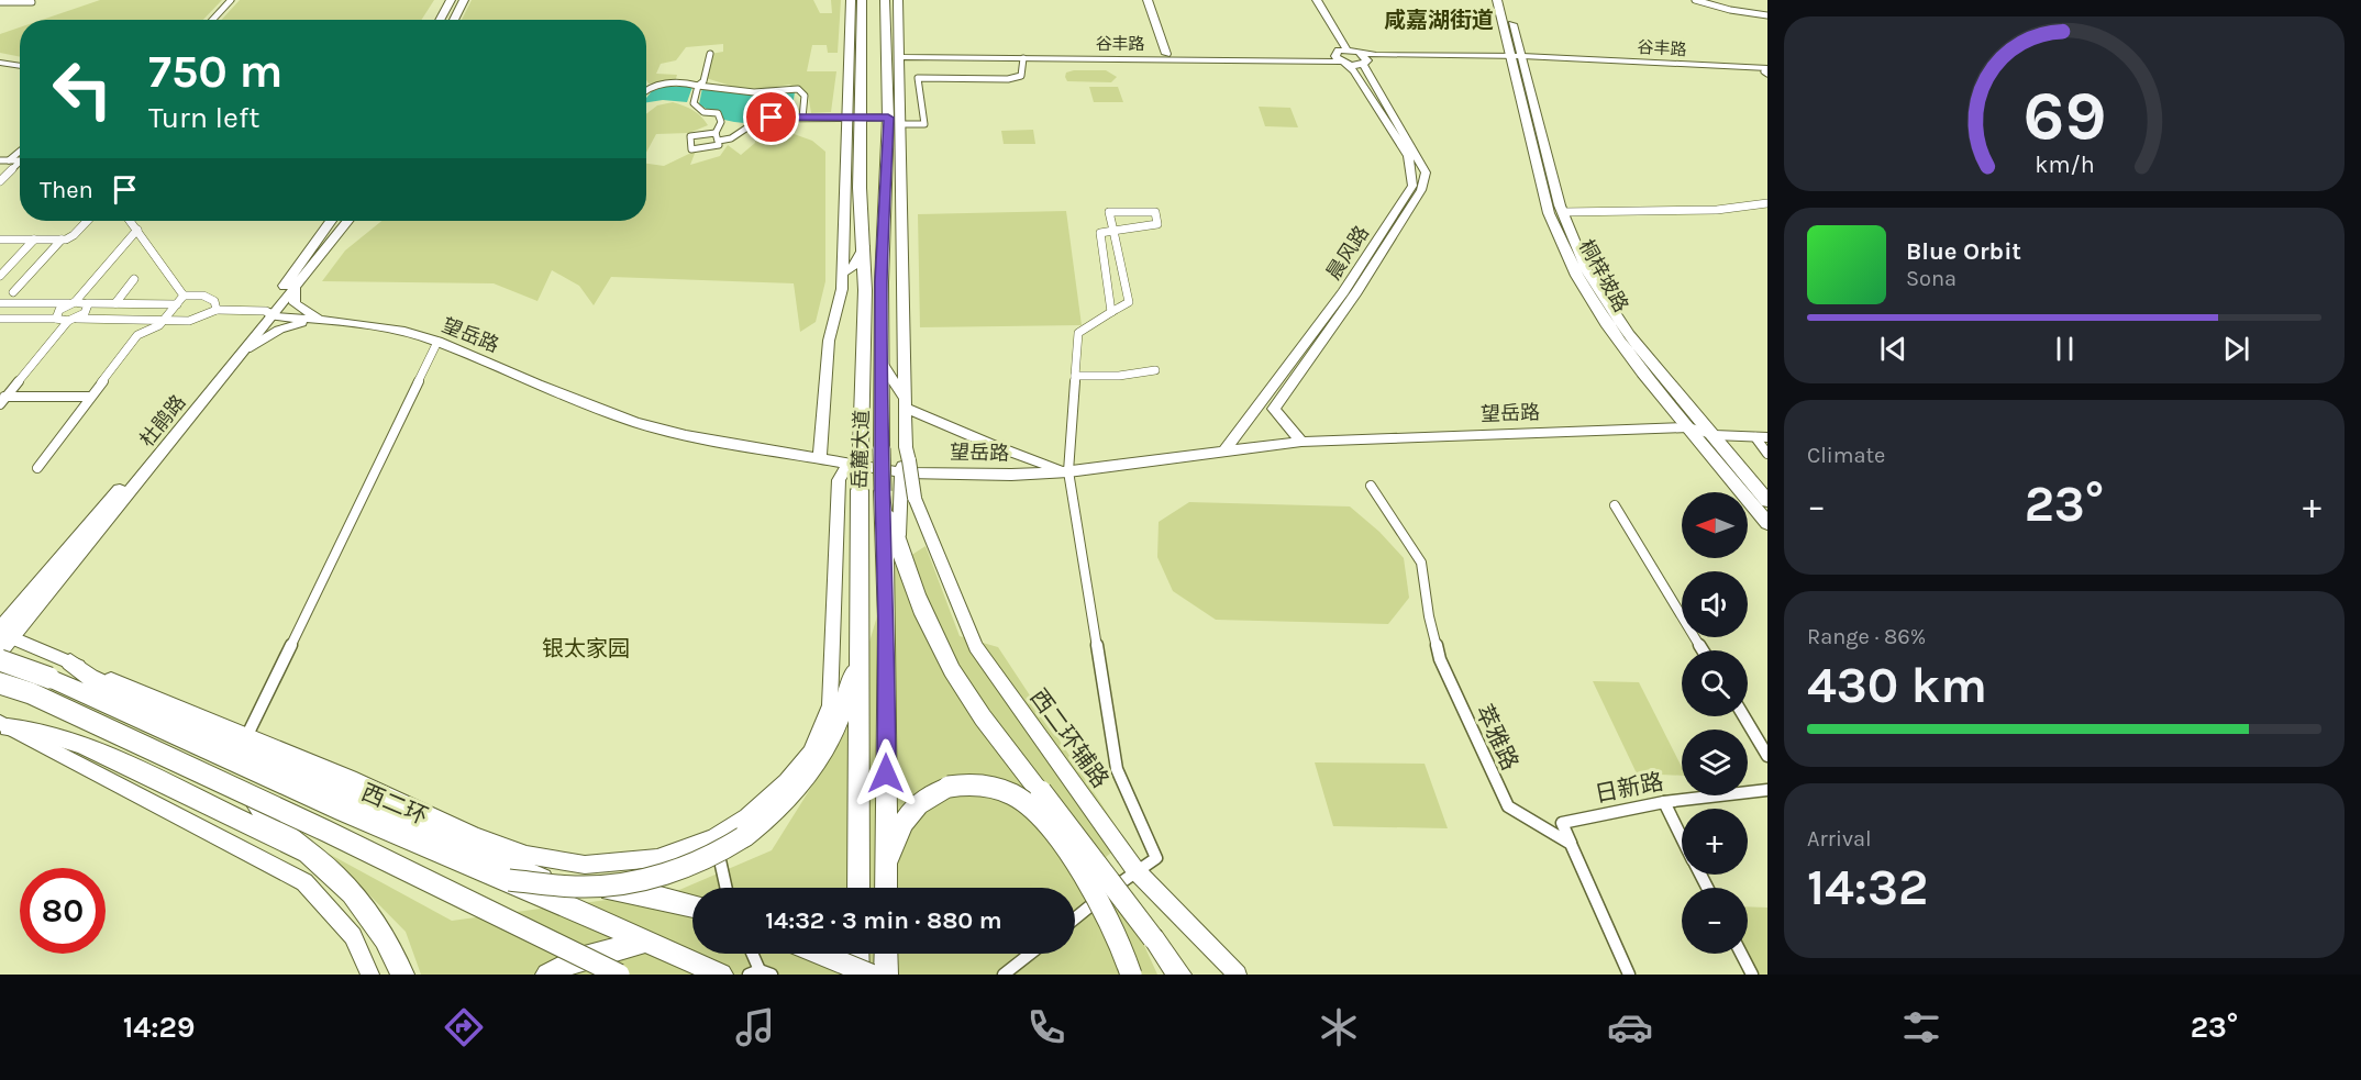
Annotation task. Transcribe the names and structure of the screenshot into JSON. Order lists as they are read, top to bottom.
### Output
{
  "streets": {
    "highway": ["岳麓大道", "西二环"],
    "main road": ["桐梓坡路", "杜鹃路"],
    "street": [
      "谷丰路",
      "晨风路",
      "望岳路",
      "萃雅路",
      "西二环辅路",
      "日新路"
    ]
  },
  "crossings": [
    ["谷丰路", "晨风路"],
    ["谷丰路", "桐梓坡路"],
    ["晨风路", "望岳路"],
    ["桐梓坡路", "望岳路"],
    ["望岳路", "杜鹃路"],
    ["望岳路", "西二环辅路"],
    ["萃雅路", "日新路"]
  ],
  "districts": ["咸嘉湖街道", "银太家园"],
  "north": "left",
  "page": {
    "turn": ["750 m", "Turn left"],
    "then": "Then",
    "song": ["Blue Orbit", "Sona"],
    "tile": [
      "Climate",
      ["Range · 86%", "430 km"],
      ["Arrival", "14:32"]
    ],
    "heat": ["−", "23°", "+"],
    "map_buttons": ["+", "−"],
    "limit": "80",
    "trip": "14:32 · 3 min · 880 m",
    "tabs": ["14:29", "23°"],
    "gauge": ["69", "km/h"]
  }
}
